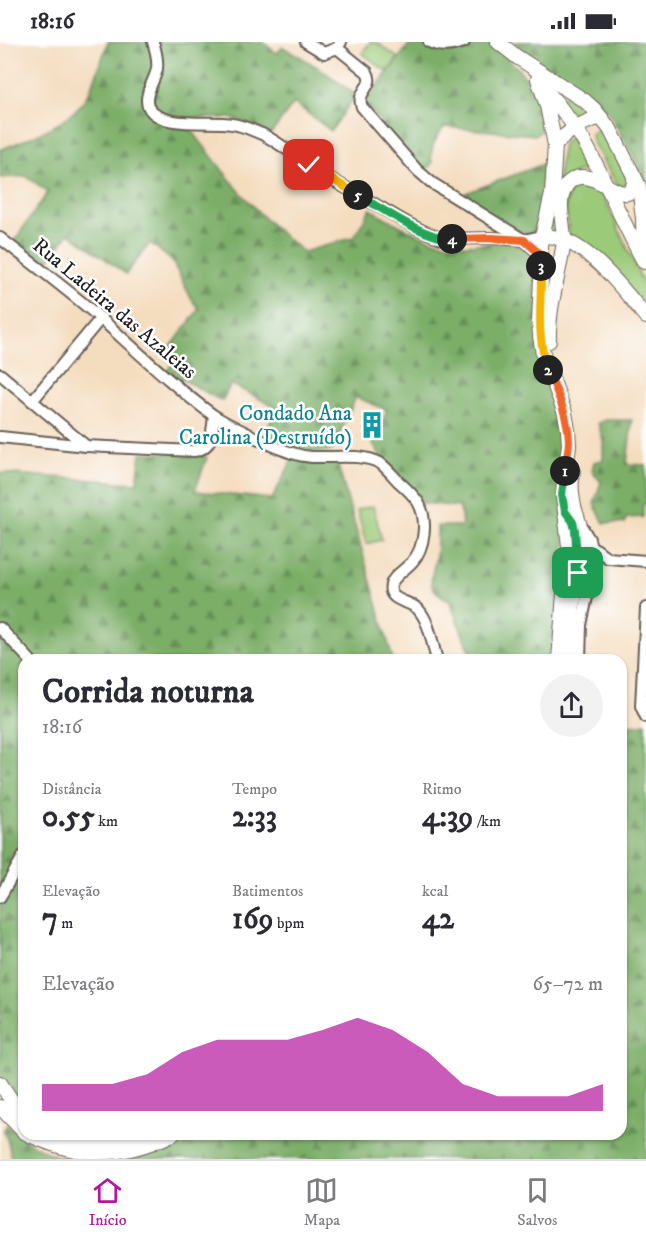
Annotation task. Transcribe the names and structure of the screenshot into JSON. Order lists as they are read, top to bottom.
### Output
{
  "streets": {
    "street": ["Rua Ladeira das Azaleias"]
  },
  "places": {
    "building": ["Condado Ana Carolina (Destruído)"]
  },
  "page": {
    "status": "18:16",
    "pins": [
      "5",
      "4",
      "3",
      "2",
      "1"
    ],
    "heading": ["Corrida noturna", "18:16"],
    "stats": [
      ["Distância", "0.55 km"],
      ["Tempo", "2:33"],
      ["Ritmo", "4:39 /km"],
      ["Elevação", "7 m"],
      ["Batimentos", "169 bpm"],
      ["kcal", "42"]
    ],
    "chart": ["Elevação", "65–72 m"],
    "tabs": ["Início", "Mapa", "Salvos"]
  }
}
